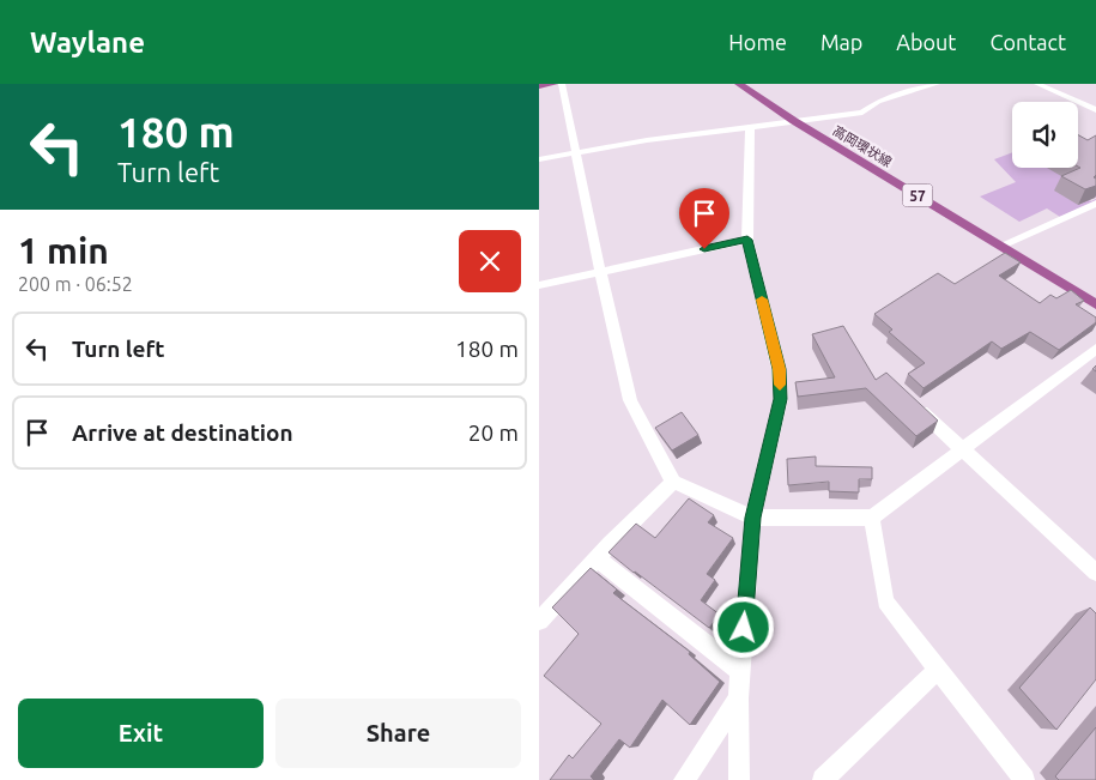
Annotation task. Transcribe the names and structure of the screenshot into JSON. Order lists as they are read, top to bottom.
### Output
{
  "streets": {
    "main road": ["高岡環状線", "57"]
  },
  "page": {
    "header": "Waylane",
    "nav": [
      "Home",
      "Map",
      "About",
      "Contact"
    ],
    "turn": ["180 m", "Turn left"],
    "heading": ["1 min", "200 m · 06:52"],
    "list": [
      {
        "name": "Turn left",
        "value": "180 m"
      },
      {
        "name": "Arrive at destination",
        "value": "20 m"
      }
    ],
    "buttons": ["Exit", "Share"]
  }
}
